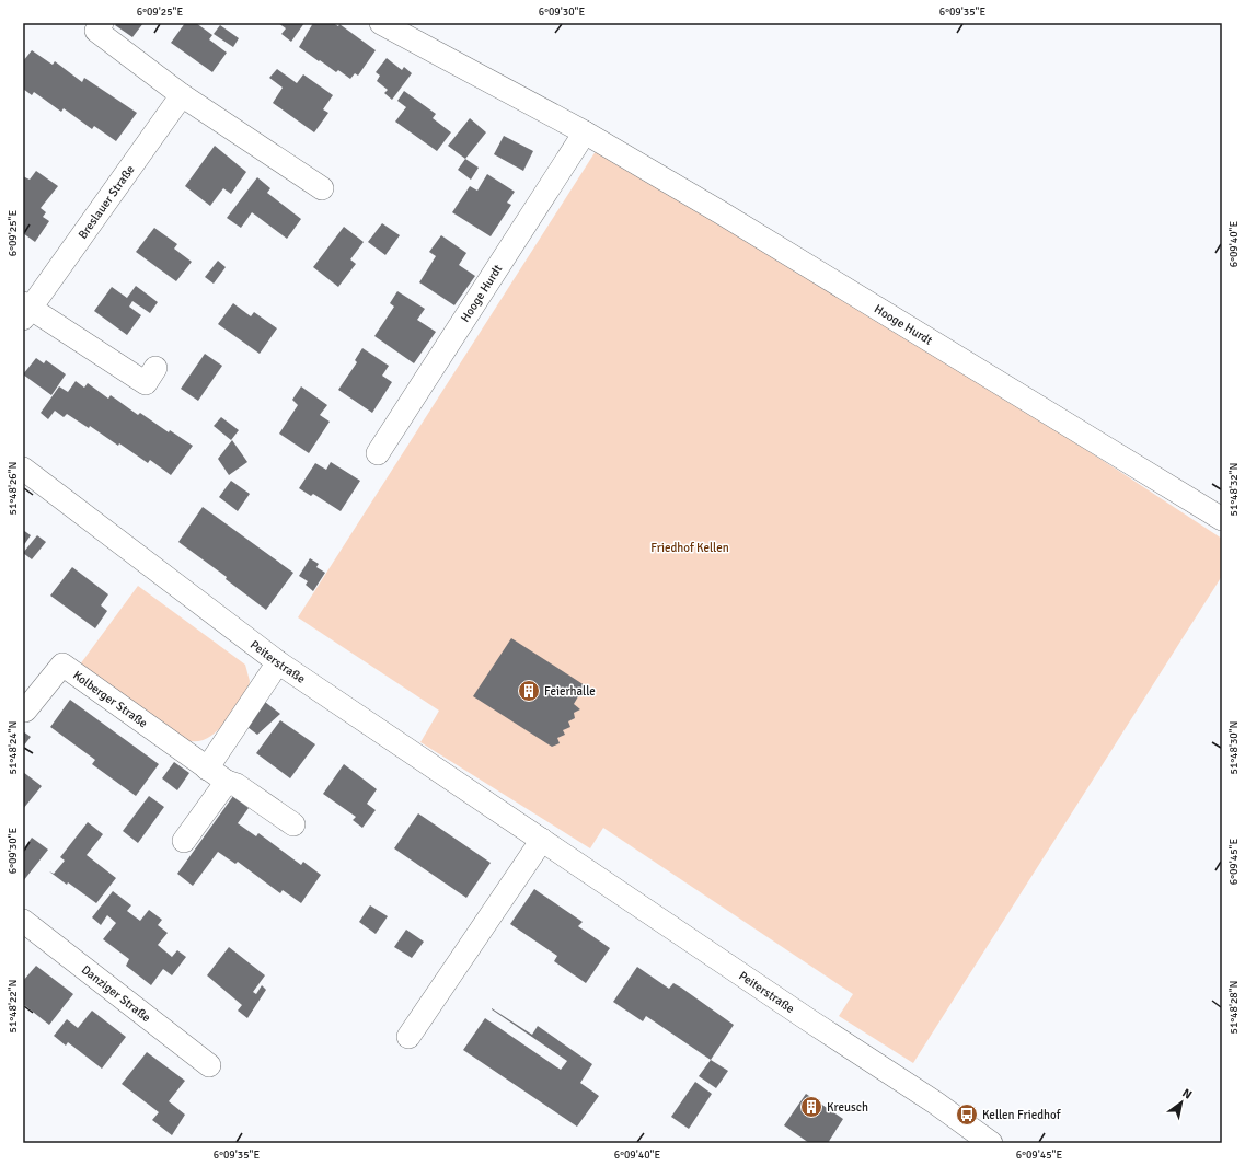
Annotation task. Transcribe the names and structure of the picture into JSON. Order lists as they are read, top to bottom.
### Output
{
  "streets": {
    "street": [
      "Breslauer Straße",
      "Hooge Hurdt",
      "Peiterstraße",
      "Kolberger Straße",
      "Danziger Straße"
    ]
  },
  "parks": ["Friedhof Kellen"],
  "places": {
    "building": ["Feierhalle", "Kreusch"],
    "bus stop": ["Kellen Friedhof"]
  },
  "north": "top right",
  "coordinates": [
    "6°09'25\"E",
    "6°09'30\"E",
    "6°09'35\"E",
    "6°09'40\"E",
    "51°48'26\"N",
    "51°48'32\"N",
    "51°48'24\"N",
    "51°48'30\"N",
    "6°09'45\"E",
    "51°48'22\"N",
    "51°48'28\"N"
  ]
}
